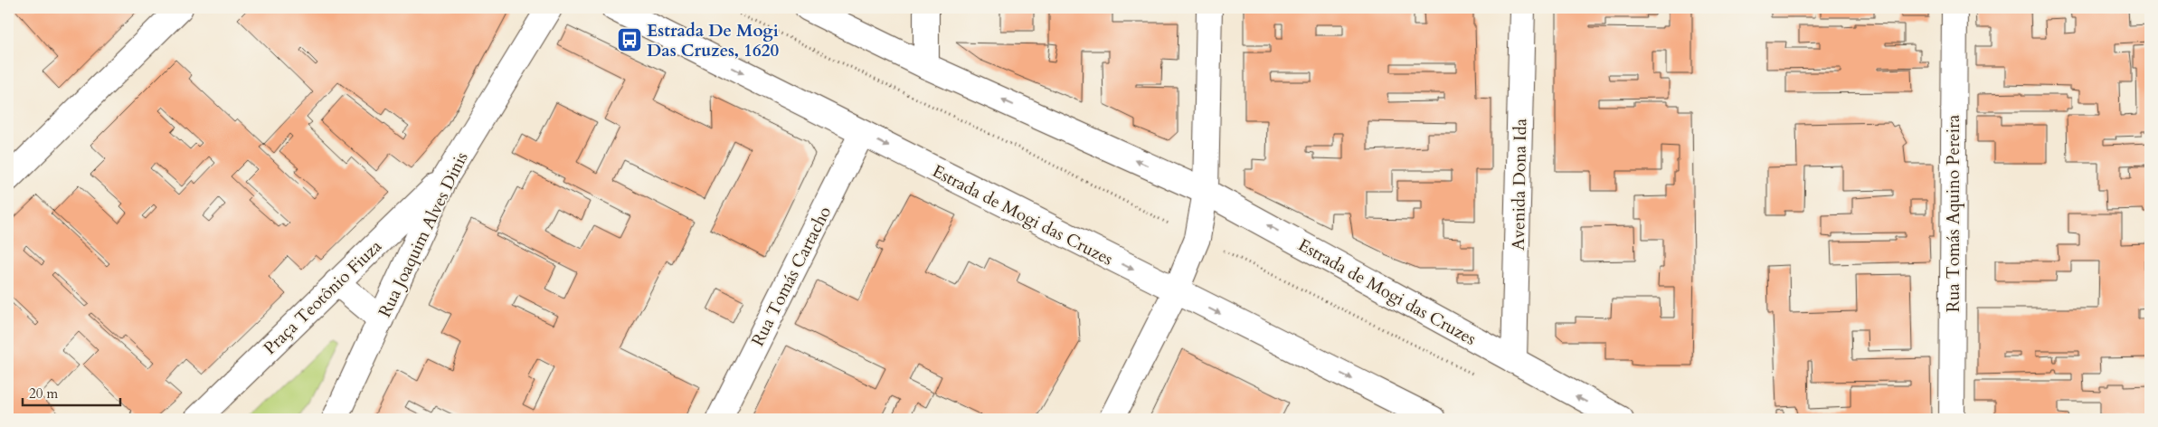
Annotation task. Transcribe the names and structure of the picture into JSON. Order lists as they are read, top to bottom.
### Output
{
  "streets": {
    "street": [
      "Avenida Dona Ida",
      "Rua Tomás Aquino Pereira",
      "Estrada de Mogi das Cruzes",
      "Rua Joaquim Alves Dinis",
      "Rua Tomás Cartacho",
      "Praça Teotônio Fiuza"
    ]
  },
  "crossings": [
    ["Avenida Dona Ida", "Estrada de Mogi das Cruzes"],
    ["Estrada de Mogi das Cruzes", "Rua Tomás Cartacho"],
    ["Rua Joaquim Alves Dinis", "Praça Teotônio Fiuza"]
  ],
  "places": {
    "bus stop": ["Estrada De Mogi Das Cruzes, 1620"]
  },
  "scale_bar": "20 m"
}
